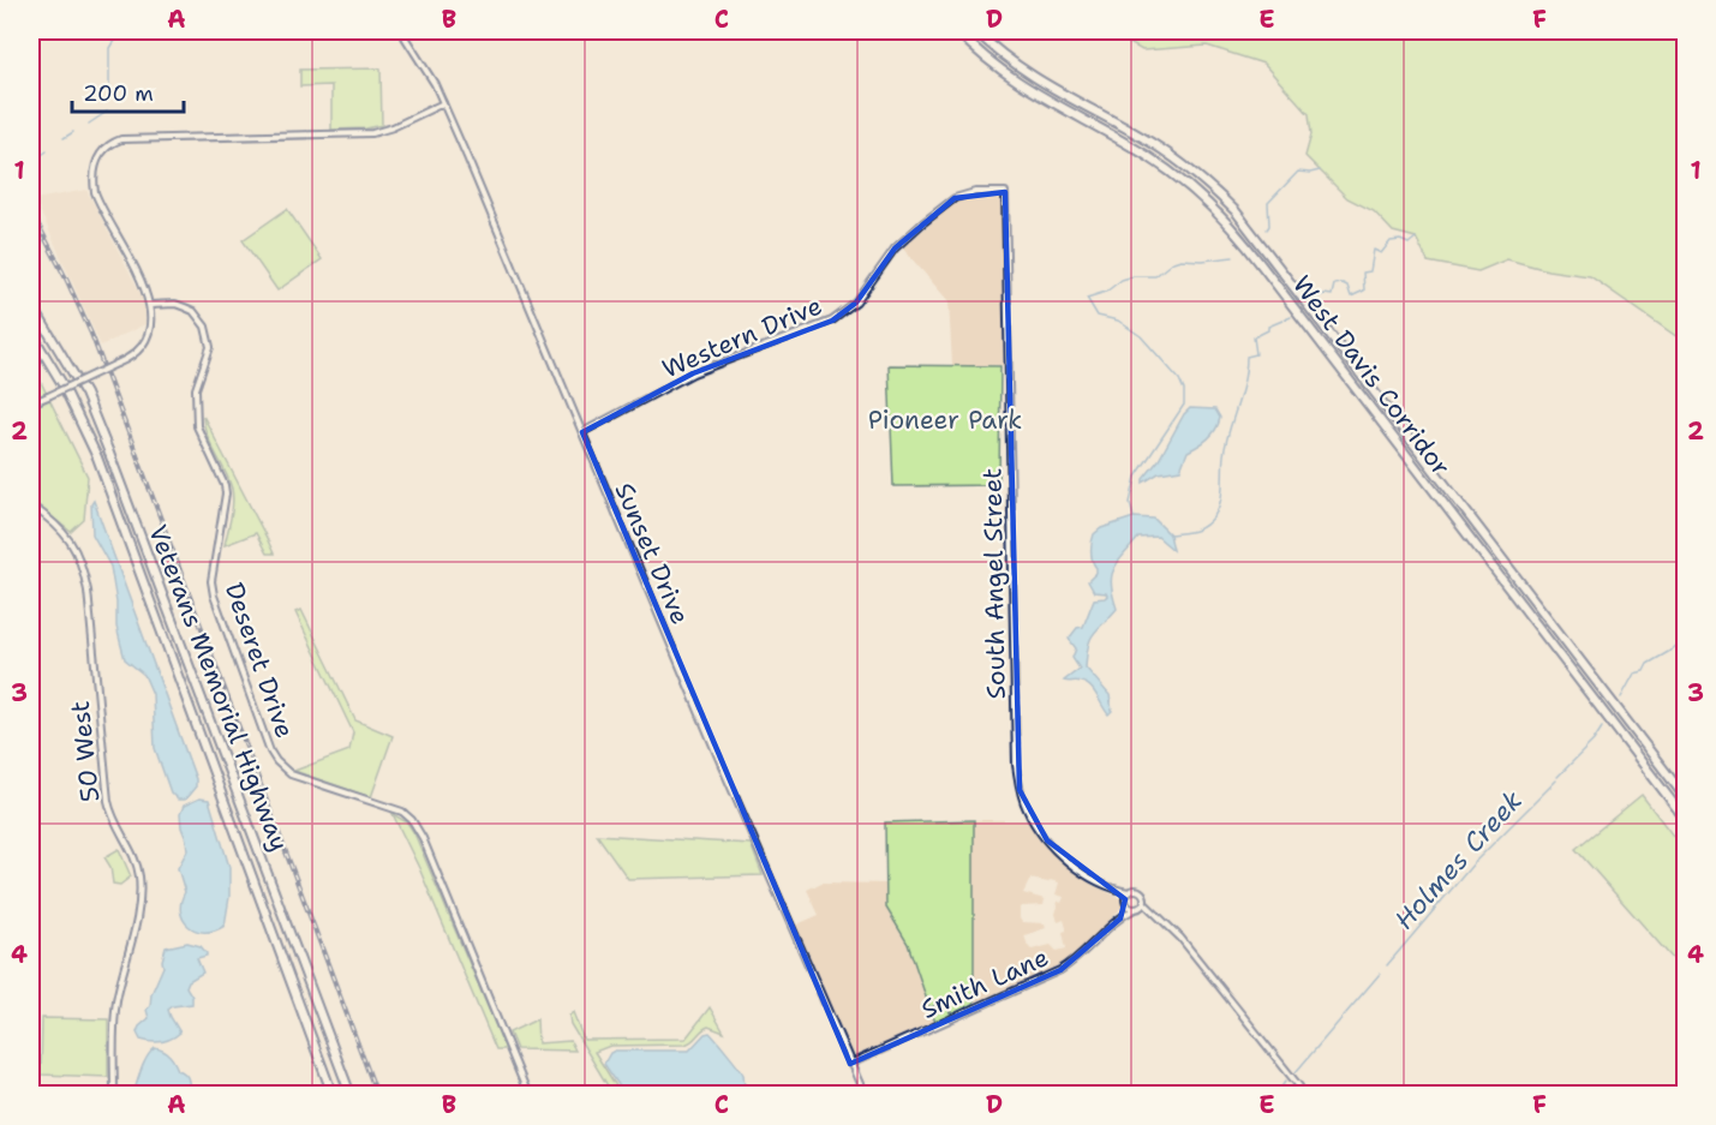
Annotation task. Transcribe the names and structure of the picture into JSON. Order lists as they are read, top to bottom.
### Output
{
  "streets": {
    "highway": ["West Davis Corridor", "Veterans Memorial Highway"],
    "street": [
      "Western Drive",
      "Sunset Drive",
      "South Angel Street",
      "Deseret Drive",
      "50 West",
      "Smith Lane"
    ]
  },
  "crossings": [
    ["Western Drive", "Sunset Drive"],
    ["Western Drive", "South Angel Street"],
    ["Sunset Drive", "Smith Lane"],
    ["South Angel Street", "Smith Lane"]
  ],
  "water": ["Holmes Creek"],
  "parks": ["Pioneer Park"],
  "scale_bar": "200 m",
  "grid": {
    "columns": [
      "A",
      "B",
      "C",
      "D",
      "E",
      "F"
    ],
    "rows": [
      "1",
      "2",
      "3",
      "4"
    ]
  }
}
